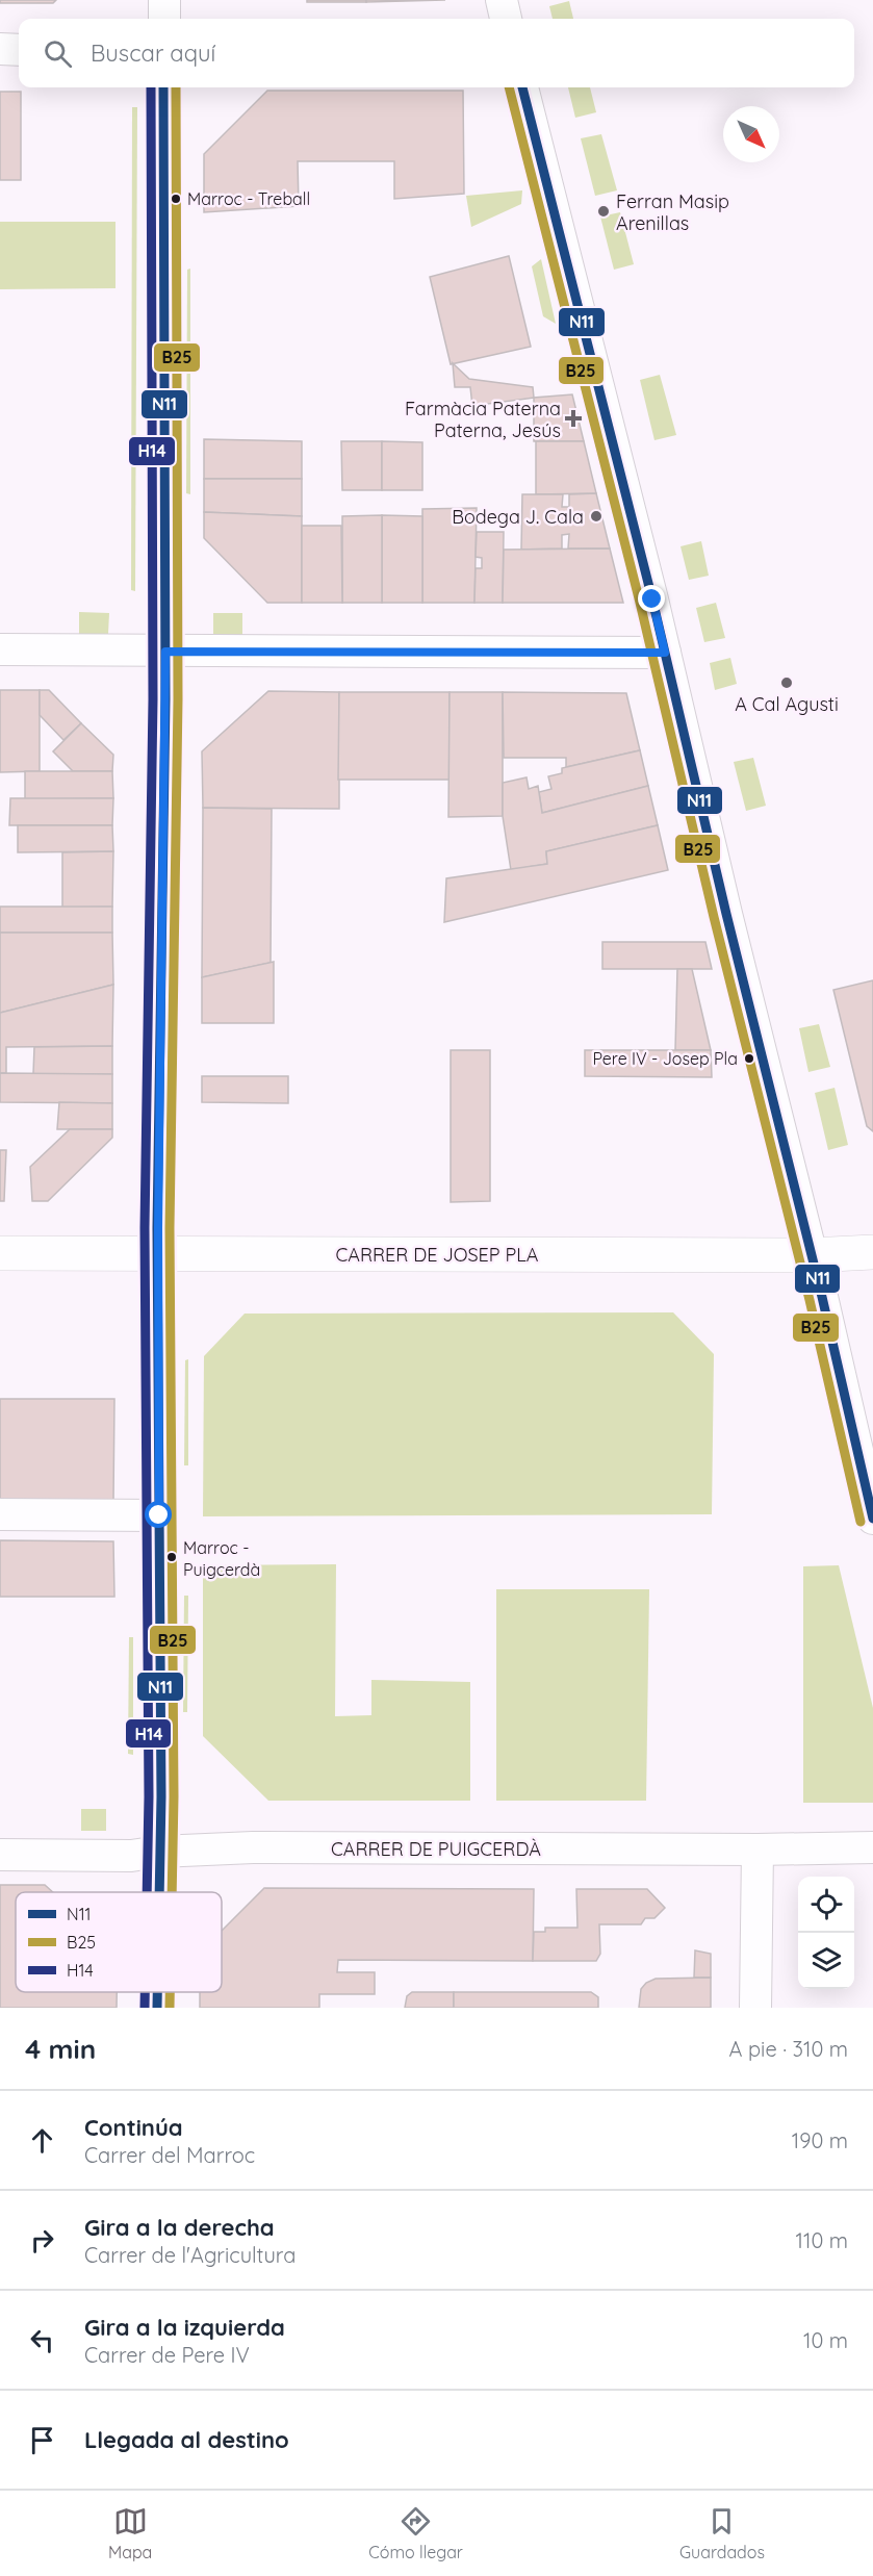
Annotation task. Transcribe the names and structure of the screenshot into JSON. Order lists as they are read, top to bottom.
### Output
{
  "streets": {
    "street": ["CARRER DE JOSEP PLA", "CARRER DE PUIGCERDÀ"]
  },
  "places": {
    "other": [
      "Marroc - Treball",
      "Ferran Masip Arenillas",
      "Bodega J. Cala",
      "A Cal Agusti",
      "Pere IV - Josep Pla",
      "Marroc - Puigcerdà"
    ],
    "health": ["Farmàcia Paterna Paterna, Jesús"]
  },
  "lines": ["transit line N11", "transit line B25", "transit line H14"],
  "legend": ["N11", "B25", "H14"],
  "north": "bottom right",
  "page": {
    "search": "Buscar aquí",
    "heading": ["4 min", "A pie · 310 m"],
    "list": [
      ["Continúa", "Carrer del Marroc", "190 m"],
      ["Gira a la derecha", "Carrer de l'Agricultura", "110 m"],
      ["Gira a la izquierda", "Carrer de Pere IV", "10 m"],
      "Llegada al destino"
    ],
    "nav": ["Mapa", "Cómo llegar", "Guardados"]
  }
}
